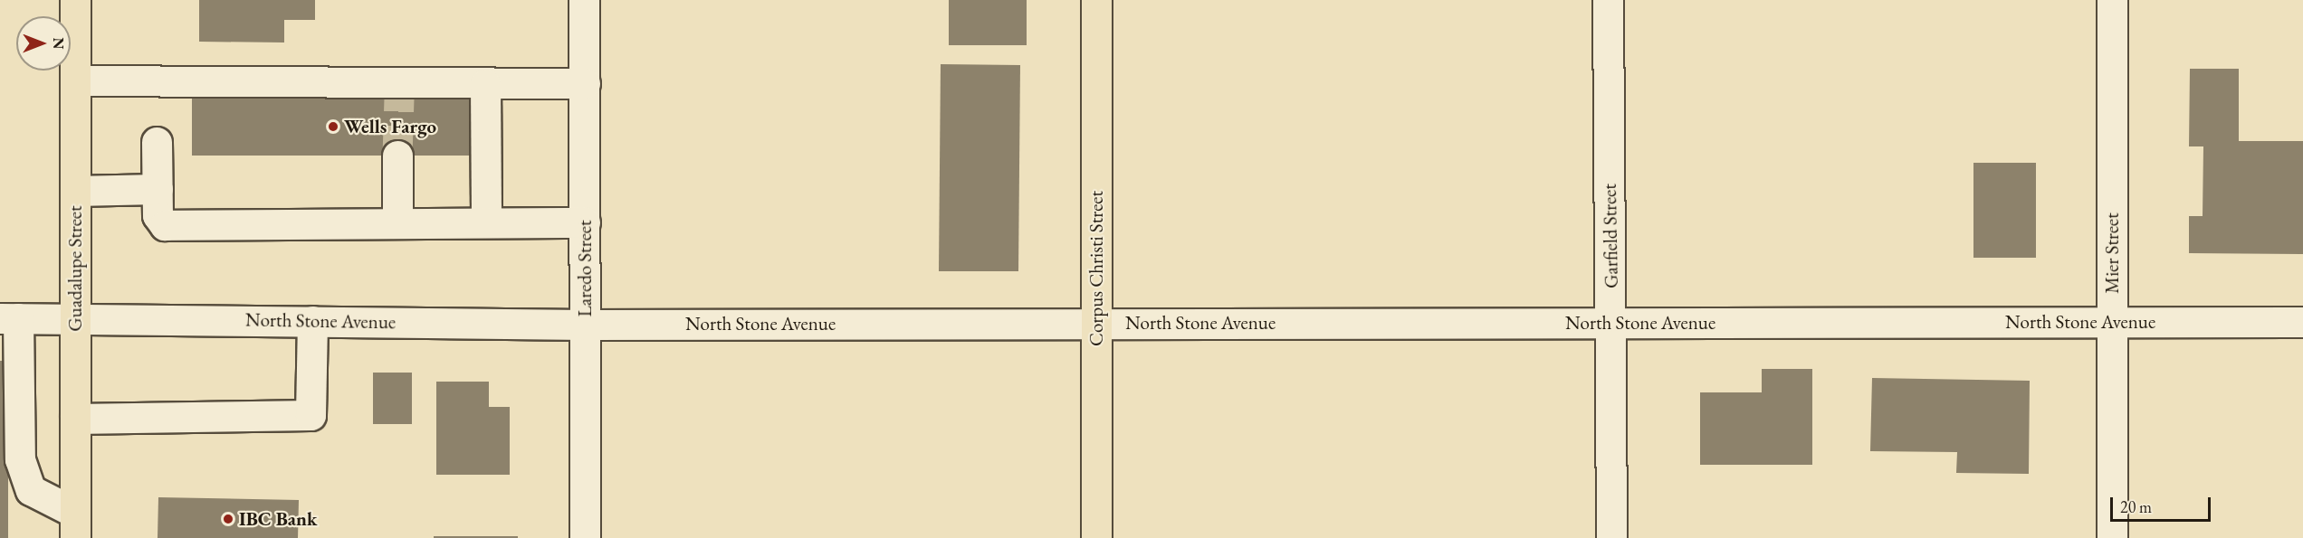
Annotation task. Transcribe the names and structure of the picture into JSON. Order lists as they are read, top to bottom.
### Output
{
  "streets": {
    "main road": ["Guadalupe Street", "Corpus Christi Street"],
    "street": [
      "Garfield Street",
      "Mier Street",
      "Laredo Street",
      "North Stone Avenue"
    ]
  },
  "crossings": [
    ["Garfield Street", "North Stone Avenue"],
    ["Mier Street", "North Stone Avenue"],
    ["Guadalupe Street", "North Stone Avenue"],
    ["Laredo Street", "North Stone Avenue"],
    ["Corpus Christi Street", "North Stone Avenue"]
  ],
  "places": ["Wells Fargo", "IBC Bank"],
  "scale_bar": "20 m",
  "north": "right"
}
